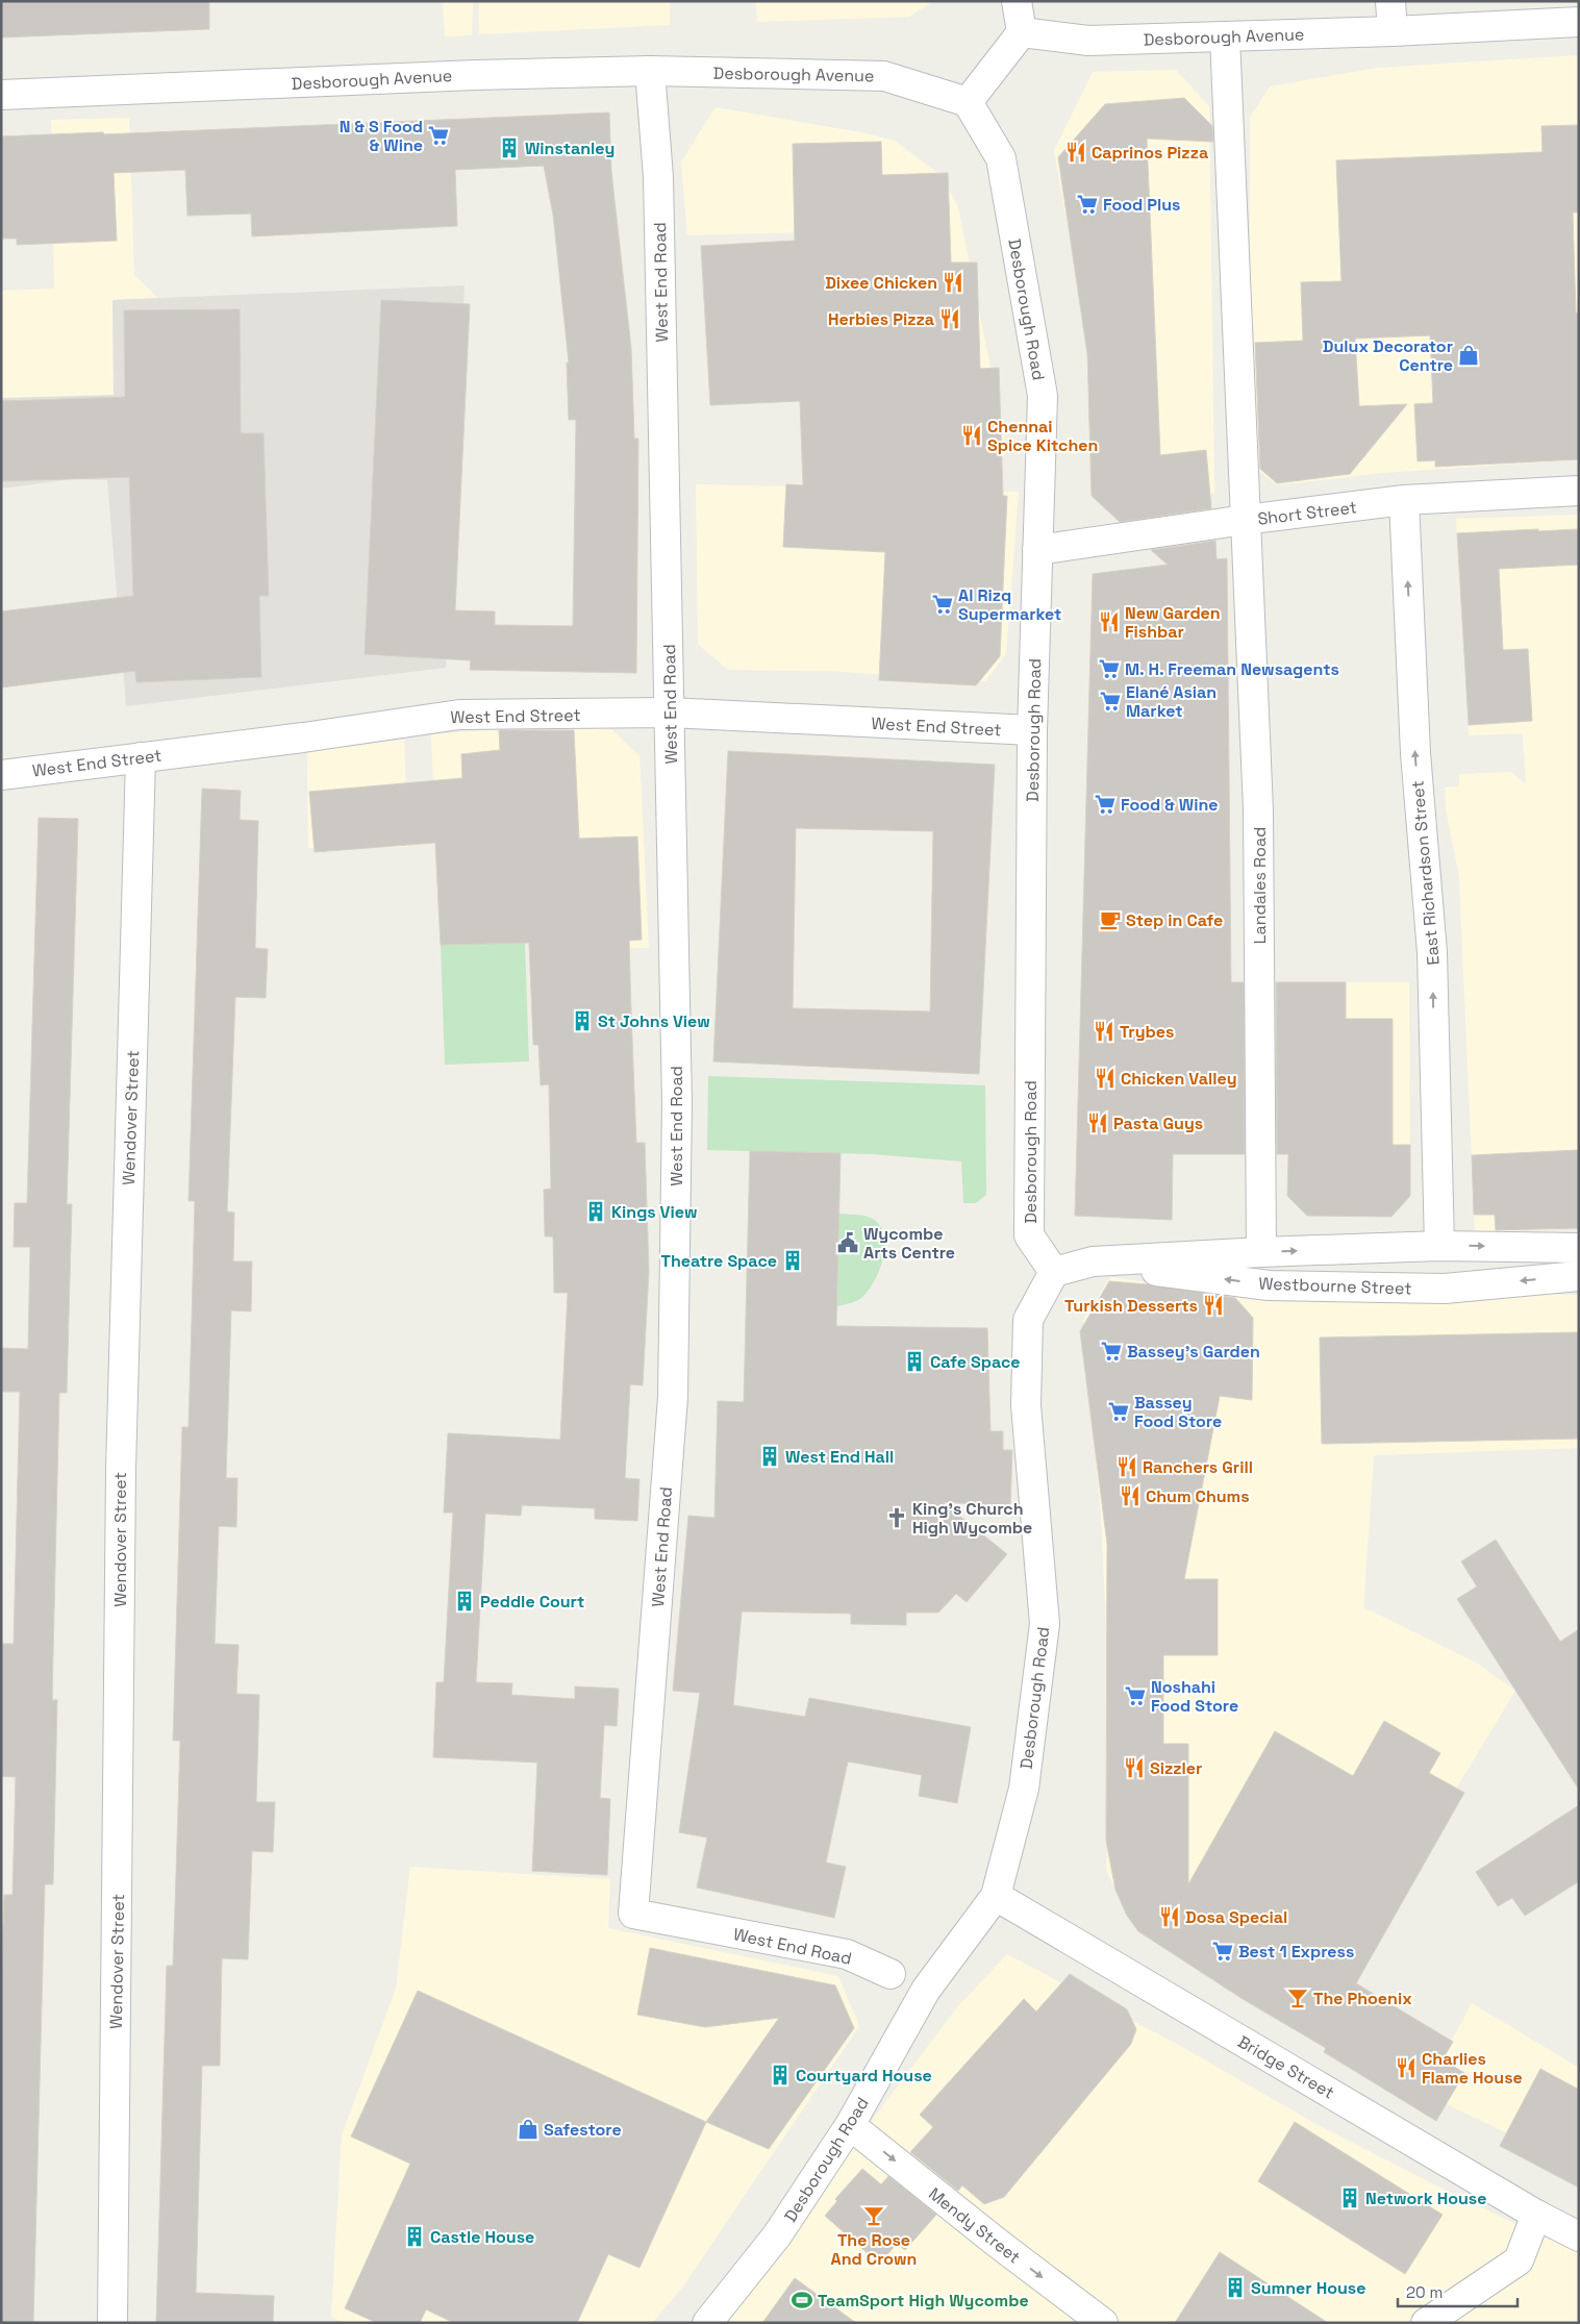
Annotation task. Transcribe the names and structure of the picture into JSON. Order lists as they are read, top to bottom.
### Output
{
  "streets": {
    "street": [
      "Desborough Avenue",
      "West End Road",
      "Desborough Road",
      "Short Street",
      "West End Street",
      "East Richardson Street",
      "Landales Road",
      "Wendover Street",
      "Westbourne Street",
      "Bridge Street",
      "Mendy Street"
    ]
  },
  "crossings": [
    ["Desborough Avenue", "West End Road"],
    ["Desborough Avenue", "Desborough Road"],
    ["Desborough Avenue", "Landales Road"],
    ["West End Road", "West End Street"],
    ["Desborough Road", "Short Street"],
    ["Desborough Road", "West End Street"],
    ["Desborough Road", "Westbourne Street"],
    ["Desborough Road", "Bridge Street"],
    ["Desborough Road", "Mendy Street"],
    ["Short Street", "East Richardson Street"],
    ["Short Street", "Landales Road"],
    ["West End Street", "Wendover Street"],
    ["East Richardson Street", "Westbourne Street"],
    ["Landales Road", "Westbourne Street"]
  ],
  "one_way": ["East Richardson Street", "Mendy Street"],
  "places": {
    "supermarket": [
      "N & S Food & Wine",
      "Food Plus",
      "Al Rizq Supermarket",
      "M. H. Freeman Newsagents",
      "Elané Asian Market",
      "Food & Wine",
      "Bassey's Garden",
      "Bassey Food Store",
      "Noshahi Food Store",
      "Best 1 Express"
    ],
    "building": [
      "Winstanley",
      "St Johns View",
      "Kings View",
      "Theatre Space",
      "Cafe Space",
      "West End Hall",
      "Peddle Court",
      "Courtyard House",
      "Network House",
      "Castle House",
      "Sumner House"
    ],
    "restaurant": [
      "Caprinos Pizza",
      "Dixee Chicken",
      "Herbies Pizza",
      "Chennai Spice Kitchen",
      "New Garden Fishbar",
      "Trybes",
      "Chicken Valley",
      "Pasta Guys",
      "Turkish Desserts",
      "Ranchers Grill",
      "Chum Chums",
      "Sizzler",
      "Dosa Special",
      "Charlies Flame House"
    ],
    "shop": ["Dulux Decorator Centre", "Safestore"],
    "cafe": ["Step in Cafe"],
    "public building": ["Wycombe Arts Centre"],
    "church": ["King's Church High Wycombe"],
    "bar": ["The Phoenix", "The Rose And Crown"],
    "sports": ["TeamSport High Wycombe"]
  },
  "scale_bar": "20 m"
}
